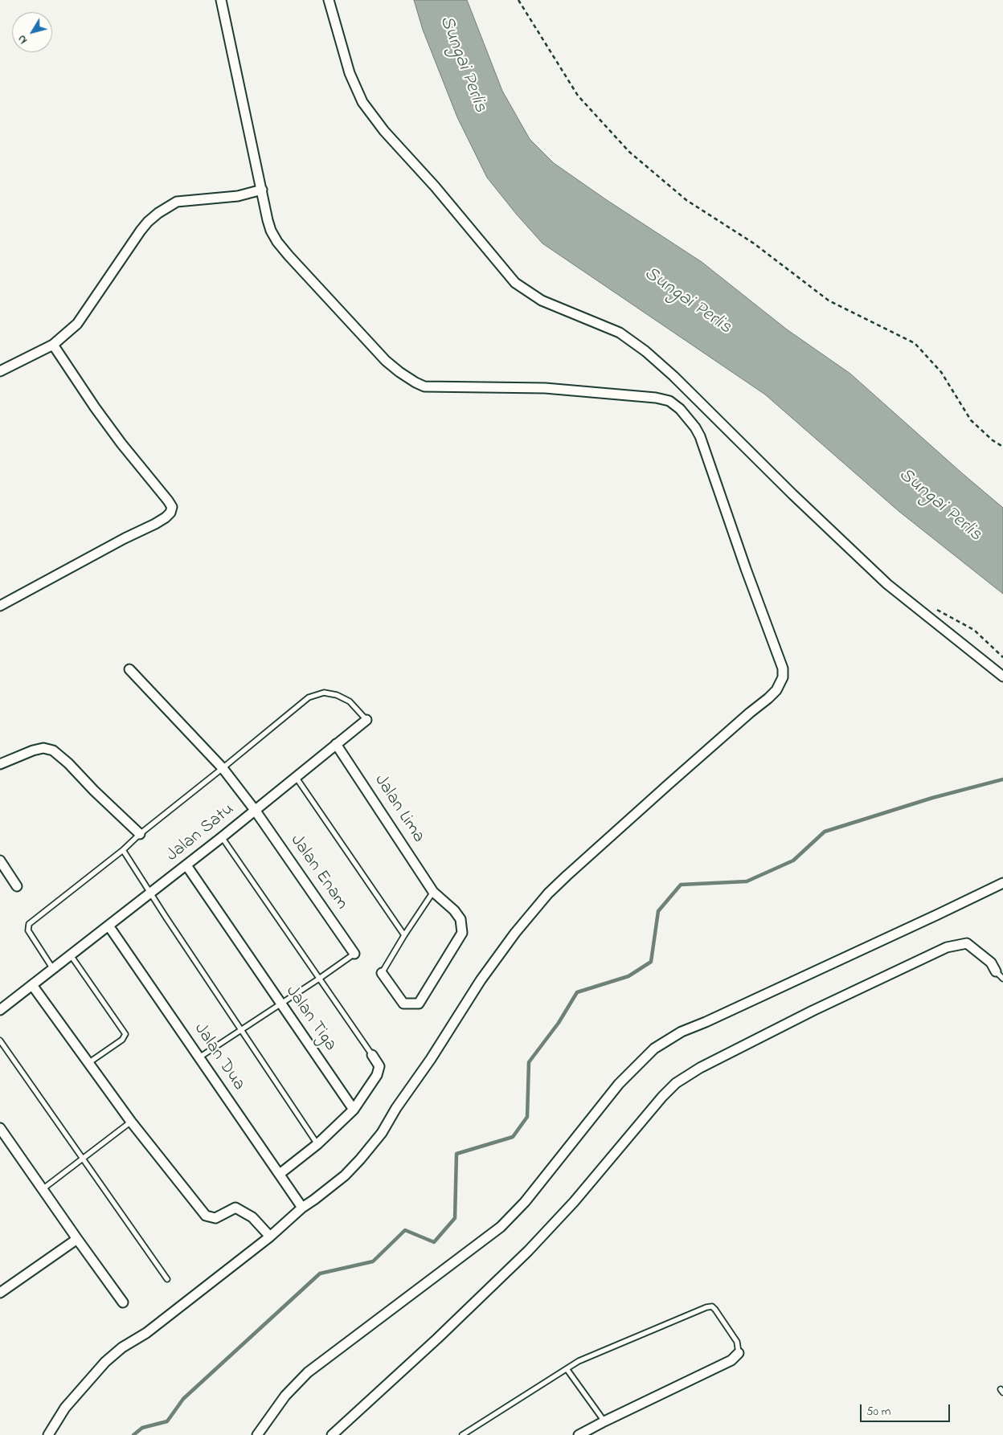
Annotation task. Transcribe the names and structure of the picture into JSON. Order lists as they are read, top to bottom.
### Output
{
  "streets": {
    "street": [
      "Jalan Lima",
      "Jalan Satu",
      "Jalan Enam",
      "Jalan Tiga",
      "Jalan Dua"
    ]
  },
  "crossings": [
    ["Jalan Lima", "Jalan Satu"],
    ["Jalan Satu", "Jalan Enam"],
    ["Jalan Satu", "Jalan Tiga"],
    ["Jalan Satu", "Jalan Dua"]
  ],
  "water": ["Sungai Perlis"],
  "scale_bar": "50 m",
  "north": "bottom left"
}
